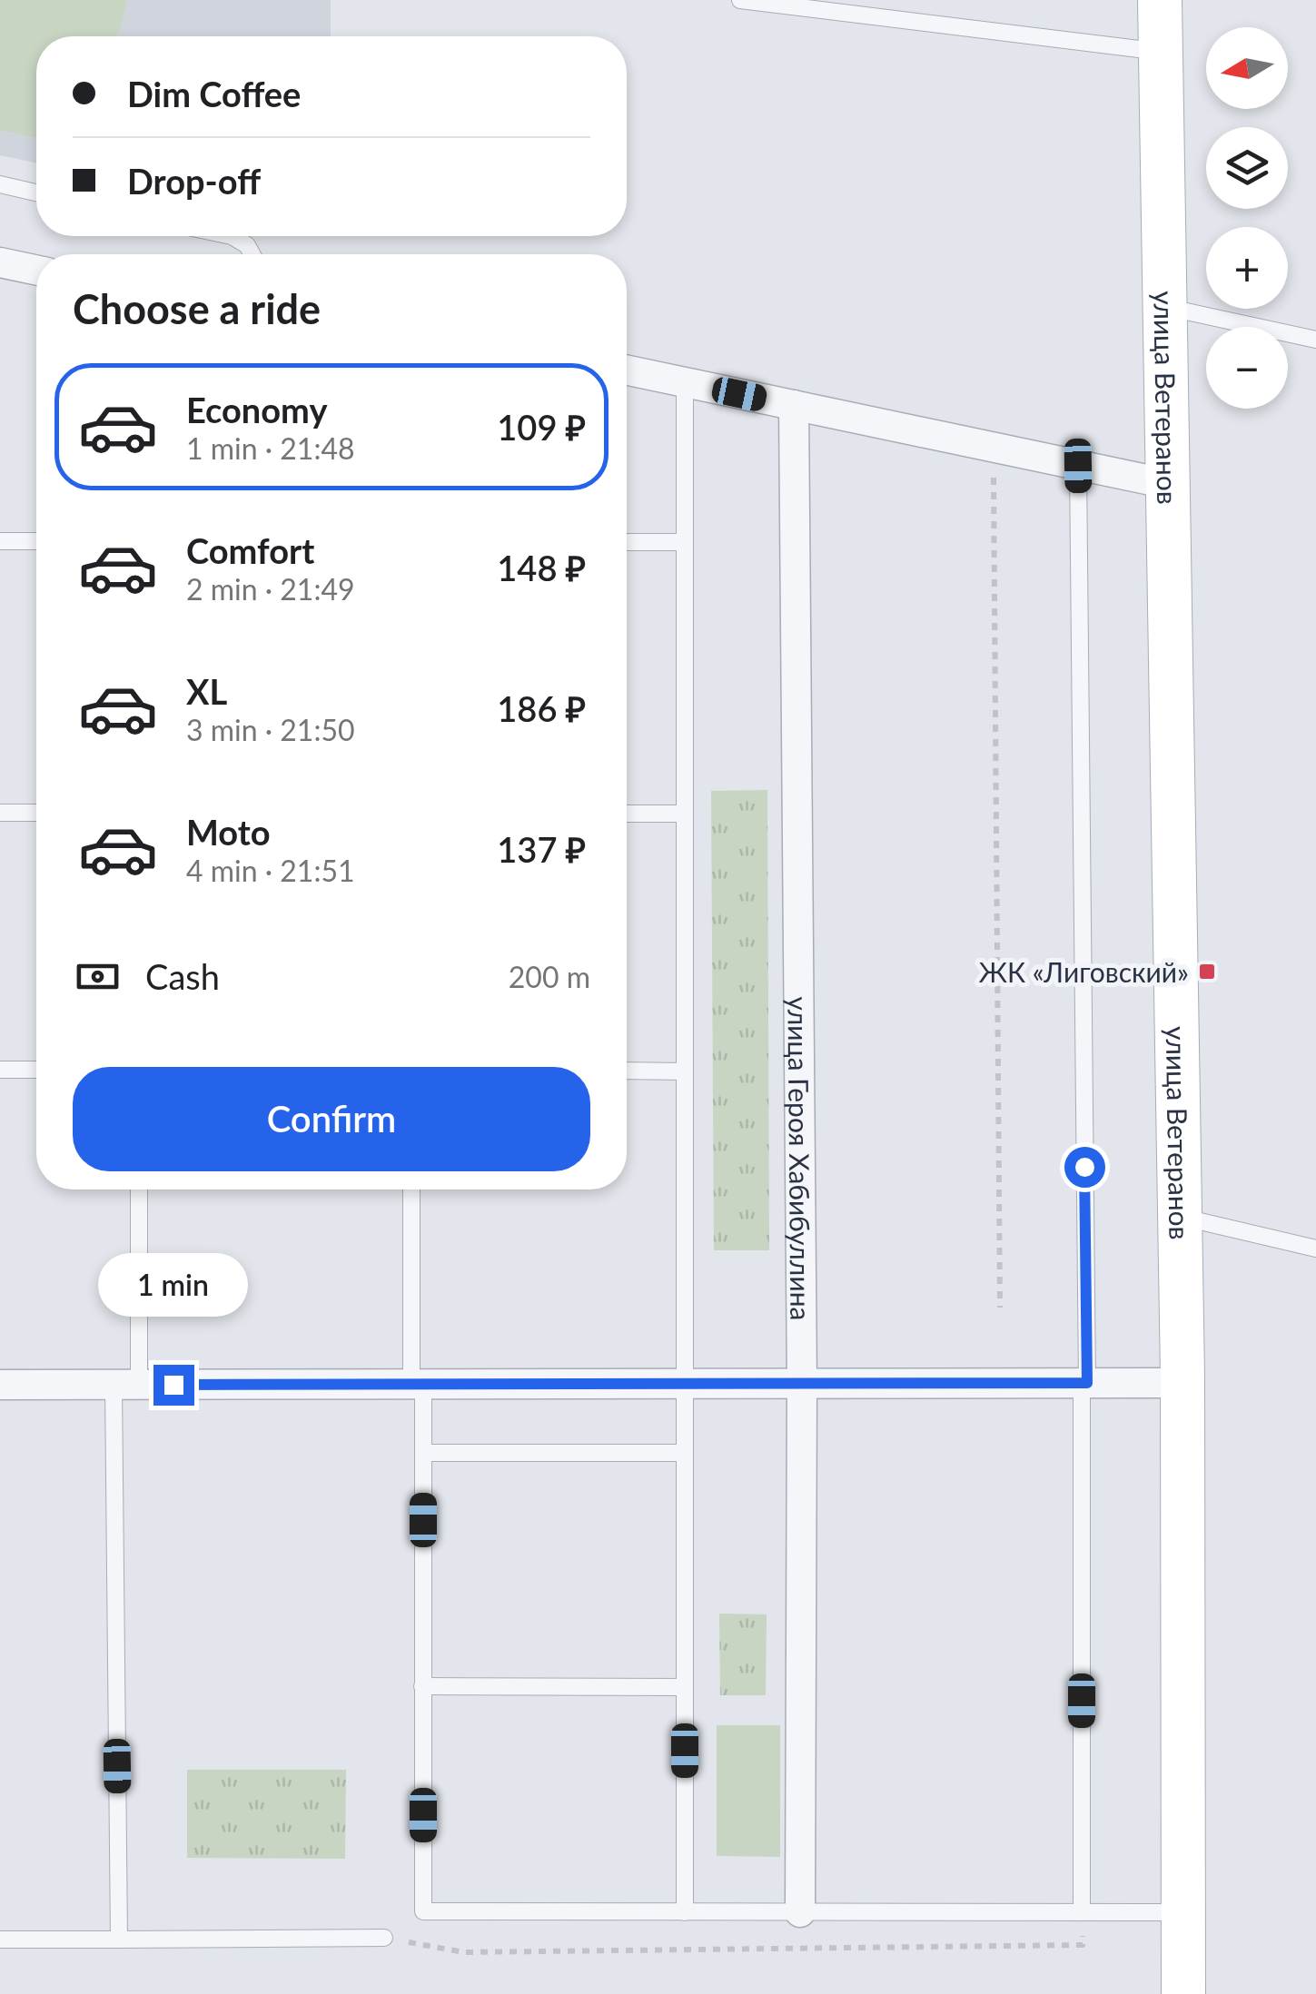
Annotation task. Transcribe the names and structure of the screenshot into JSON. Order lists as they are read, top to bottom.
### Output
{
  "streets": {
    "street": ["улица Ветеранов", "улица Героя Хабибуллина"]
  },
  "places": {
    "transit": ["ЖК «Лиговский»"]
  },
  "north": "left",
  "page": {
    "map_buttons": ["+", "−"],
    "banner": ["Dim Coffee", "Drop-off"],
    "heading": "Choose a ride",
    "list": [
      {
        "name": "Economy",
        "note": "1 min · 21:48",
        "value": "109 ₽"
      },
      {
        "name": "Comfort",
        "note": "2 min · 21:49",
        "value": "148 ₽"
      },
      {
        "name": "XL",
        "note": "3 min · 21:50",
        "value": "186 ₽"
      },
      {
        "name": "Moto",
        "note": "4 min · 21:51",
        "value": "137 ₽"
      }
    ],
    "pay": ["Cash", "200 m"],
    "buttons": "Confirm",
    "bubble": "1 min"
  }
}
